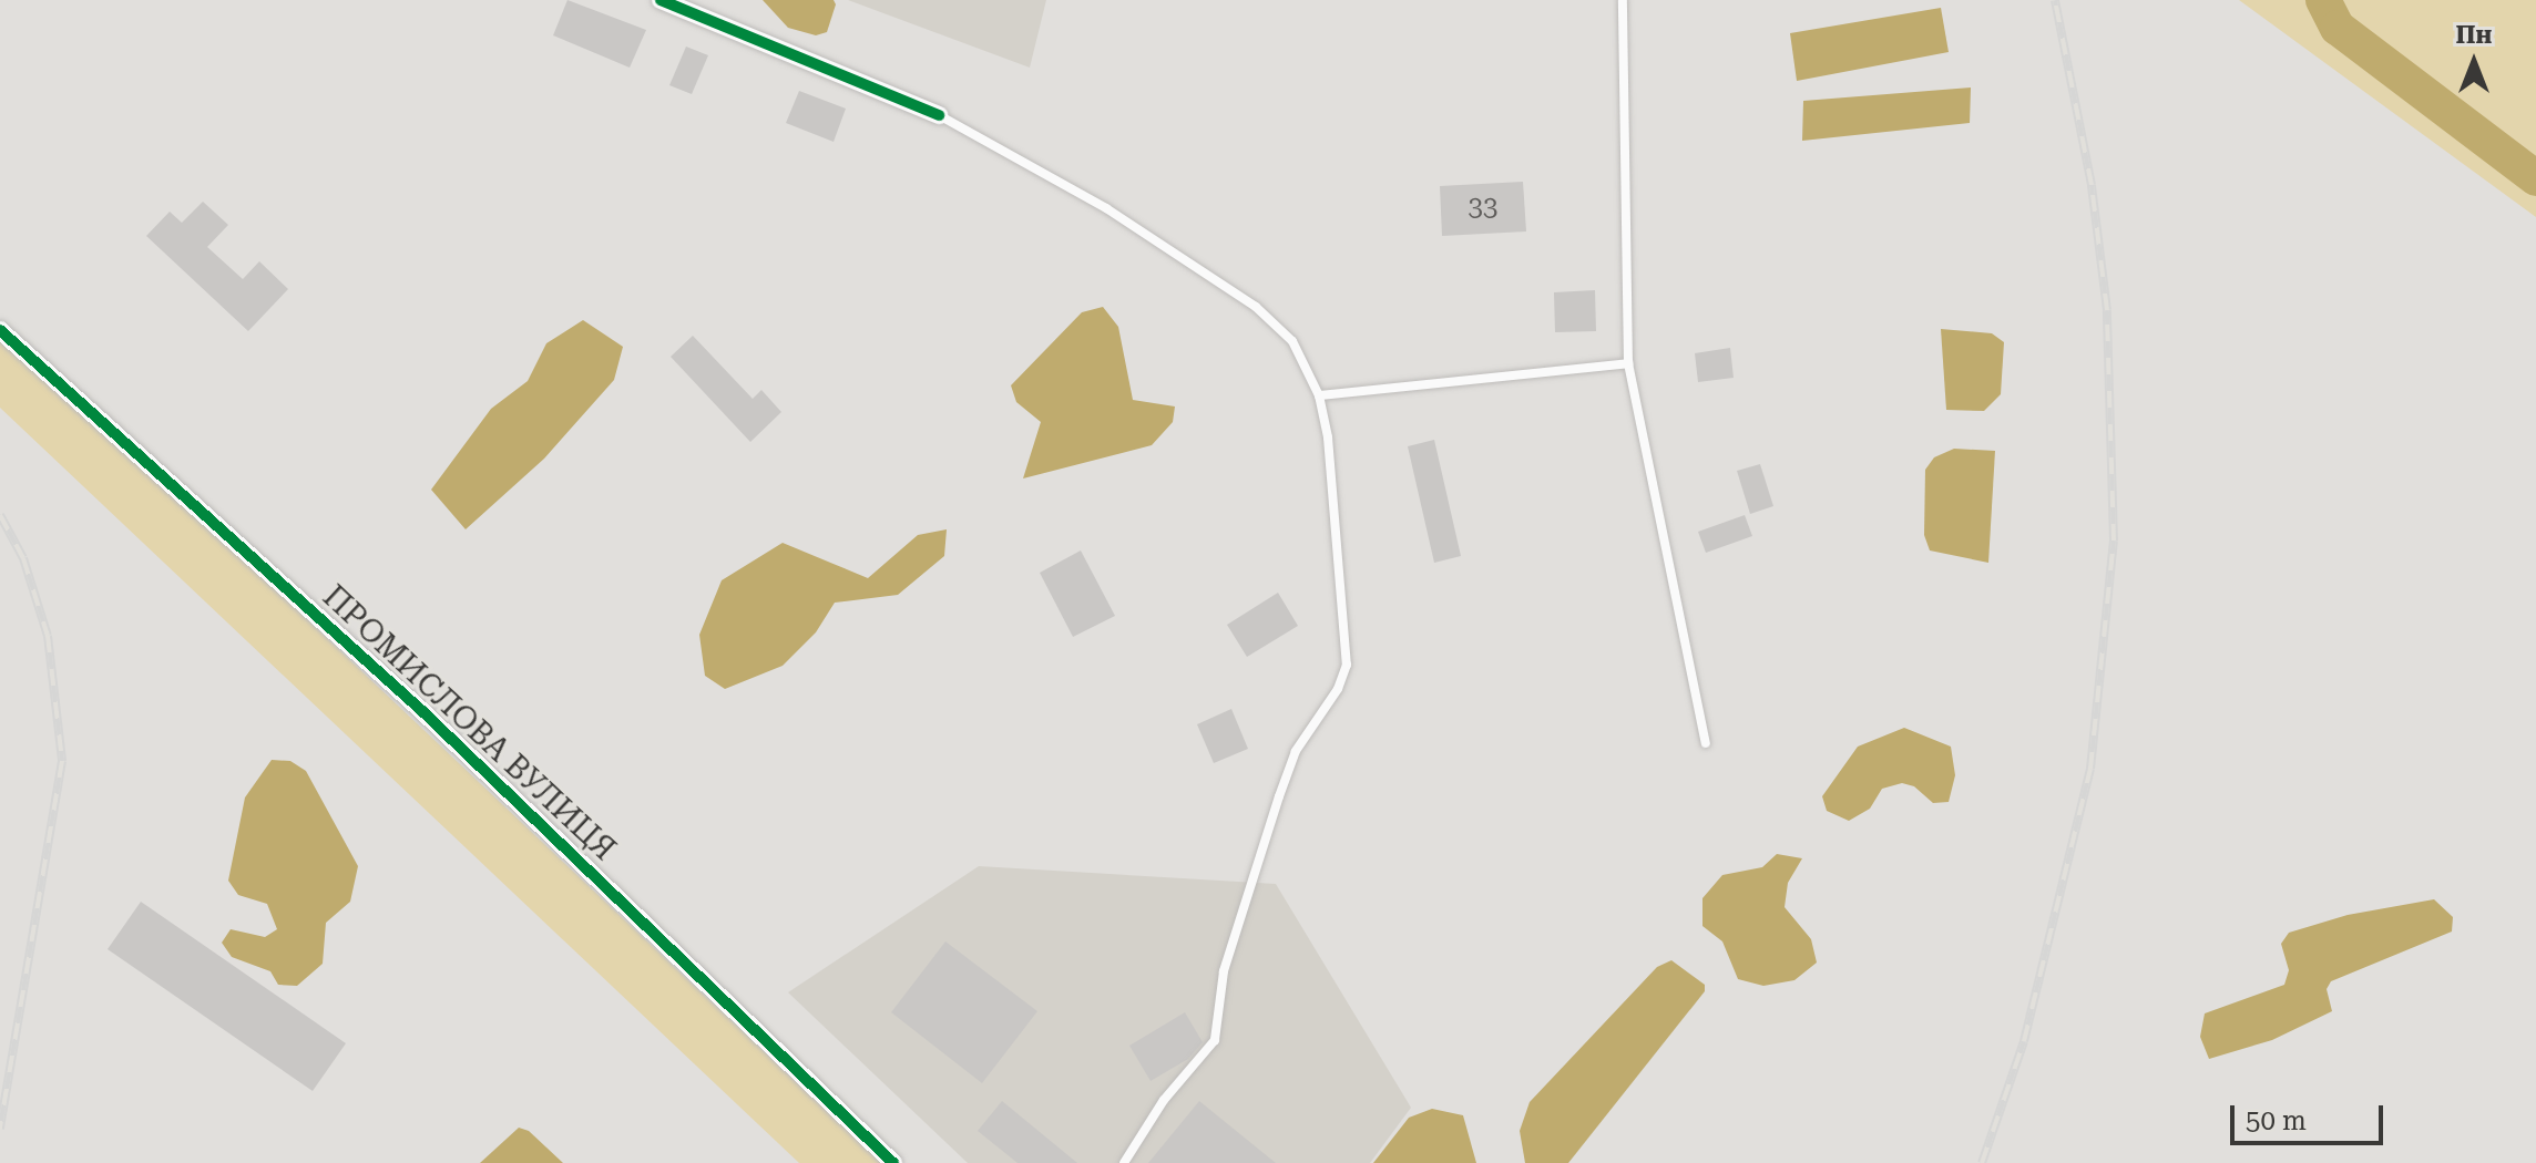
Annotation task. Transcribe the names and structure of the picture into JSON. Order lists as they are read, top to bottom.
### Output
{
  "streets": {
    "street": ["ПРОМИСЛОВА ВУЛИЦЯ"]
  },
  "house_numbers": ["33"],
  "scale_bar": "50 m",
  "north": "top"
}
